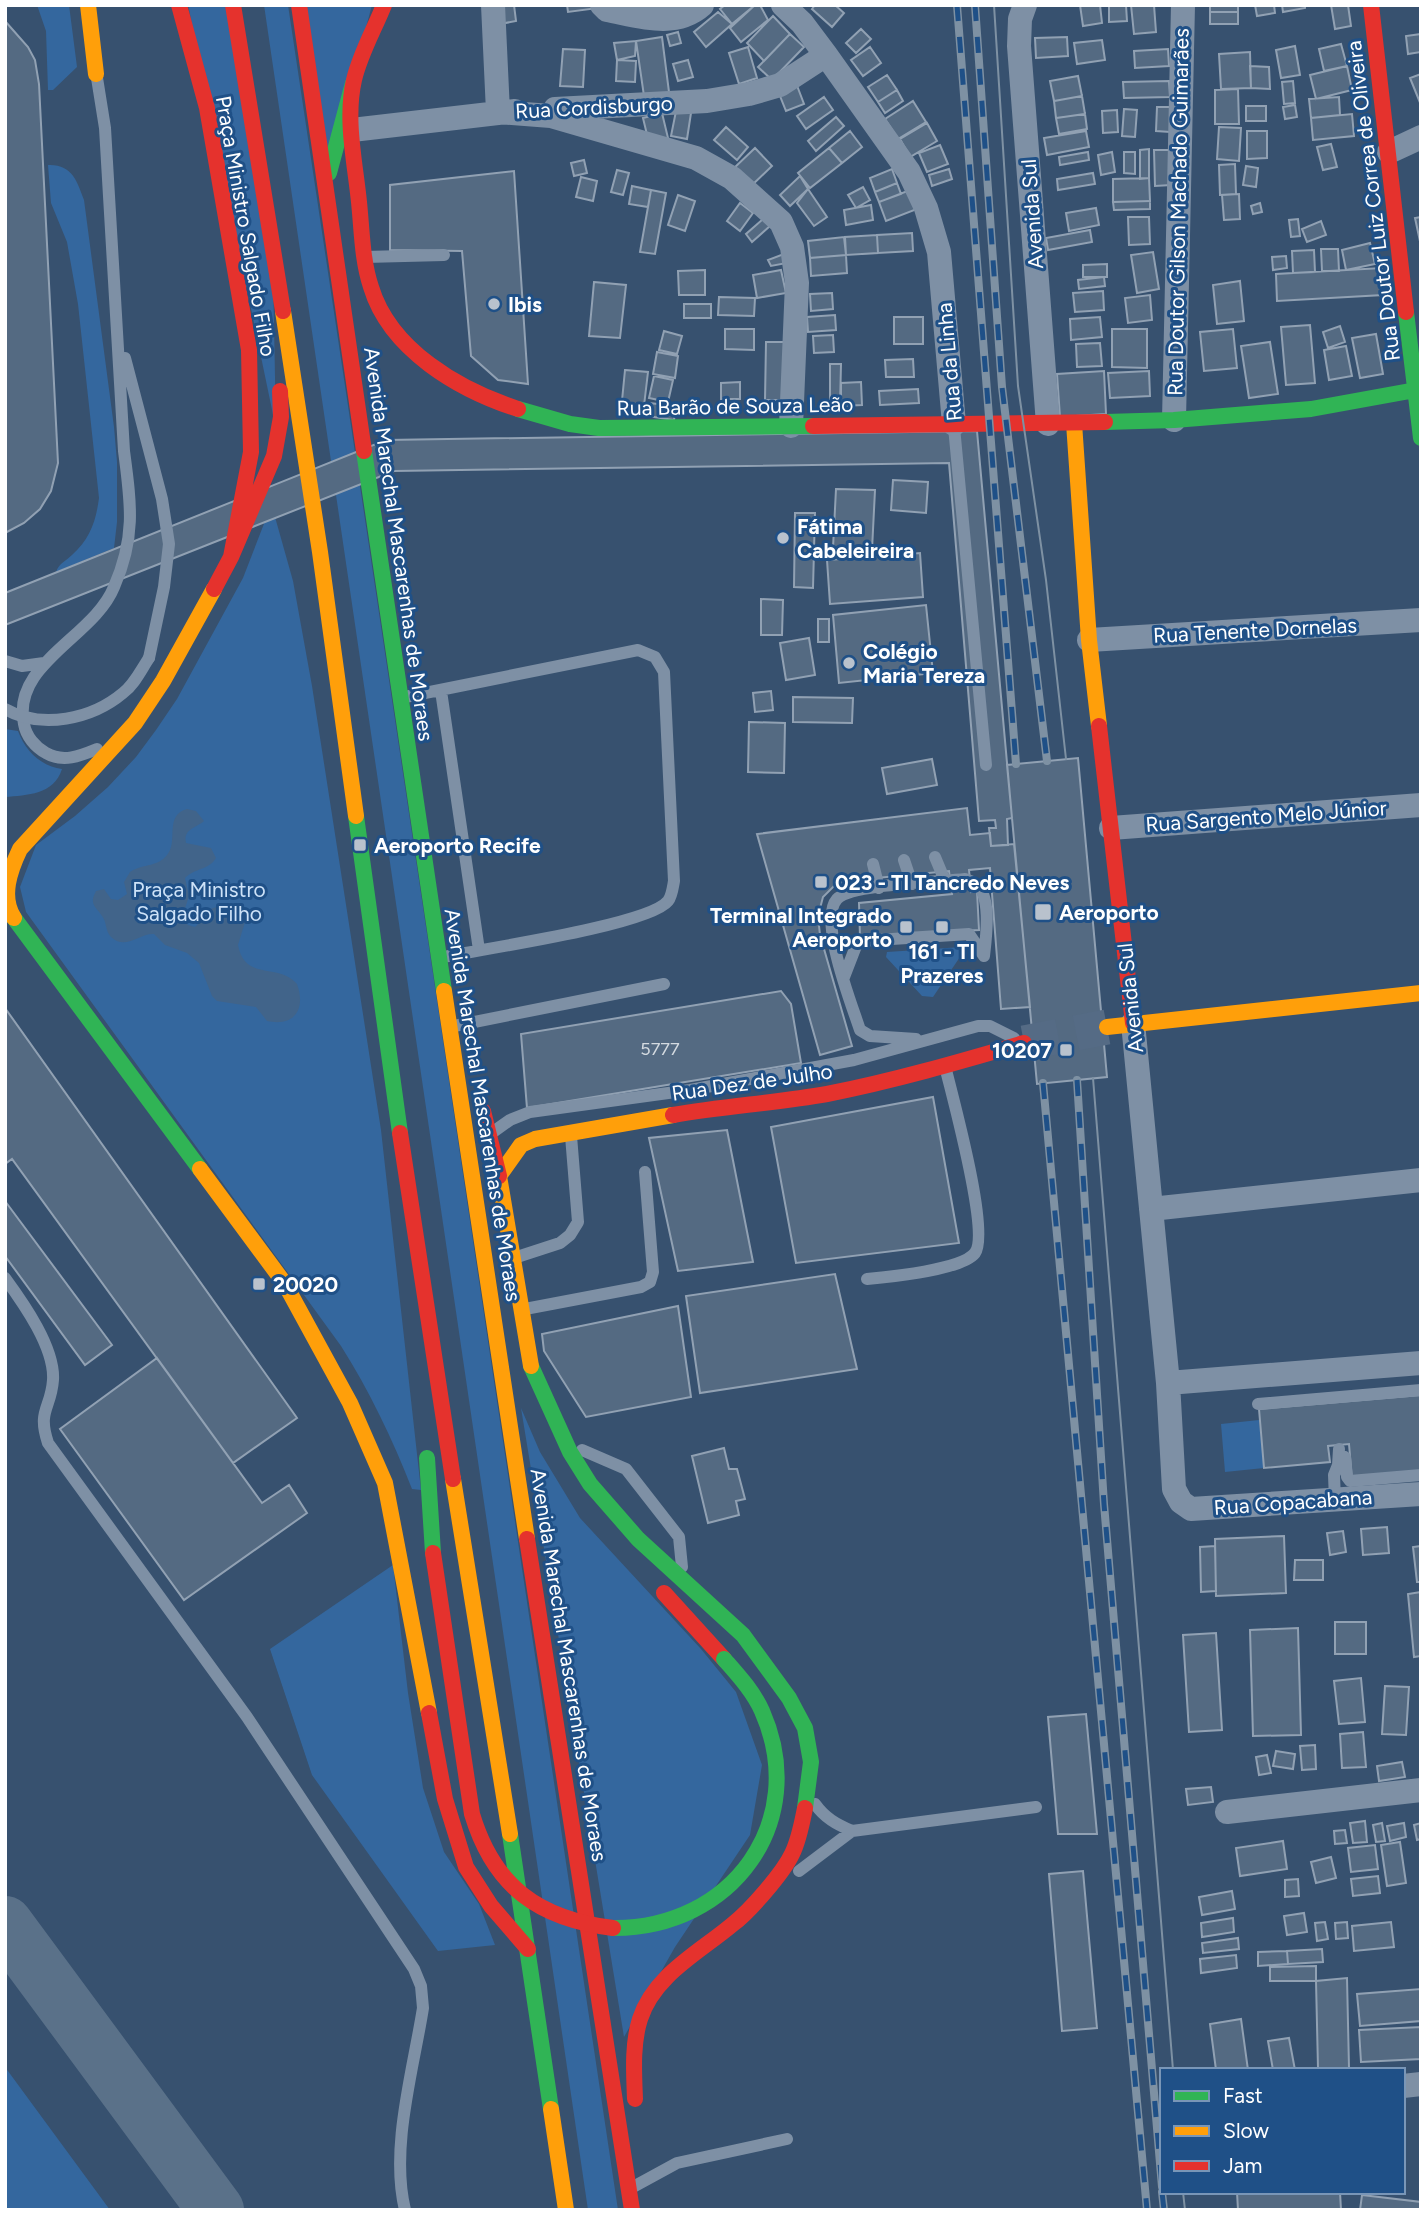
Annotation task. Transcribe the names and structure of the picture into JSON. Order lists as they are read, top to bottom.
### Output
{
  "streets": {
    "main road": [
      "Rua Doutor Luiz Correa de Oliveira",
      "Avenida Sul",
      "Praça Ministro Salgado Filho",
      "Rua Barão de Souza Leão",
      "Avenida Marechal Mascarenhas de Moraes",
      "Rua Dez de Julho"
    ],
    "street": [
      "Rua Cordisburgo",
      "Rua Doutor Gilson Machado Guimarães",
      "Rua da Linha",
      "Rua Tenente Dornelas",
      "Rua Sargento Melo Júnior",
      "Rua Copacabana"
    ]
  },
  "crossings": [
    ["Rua Cordisburgo", "Rua da Linha"],
    ["Rua Cordisburgo", "Rua Barão de Souza Leão"],
    ["Rua Doutor Luiz Correa de Oliveira", "Rua Barão de Souza Leão"],
    ["Rua Doutor Gilson Machado Guimarães", "Rua Barão de Souza Leão"],
    ["Avenida Sul", "Rua Barão de Souza Leão"],
    ["Avenida Sul", "Rua Tenente Dornelas"],
    ["Avenida Sul", "Rua Sargento Melo Júnior"],
    ["Avenida Sul", "Rua Copacabana"],
    ["Rua da Linha", "Rua Barão de Souza Leão"]
  ],
  "parks": ["Praça Ministro Salgado Filho"],
  "places": {
    "other": ["Ibis", "Fátima Cabeleireira", "Colégio Maria Tereza"],
    "transit": [
      "Aeroporto Recife",
      "023 - TI Tancredo Neves",
      "Aeroporto",
      "Terminal Integrado Aeroporto",
      "161 - TI Prazeres",
      "10207",
      "20020"
    ]
  },
  "house_numbers": ["5777"],
  "legend": ["Fast", "Slow", "Jam"]
}
